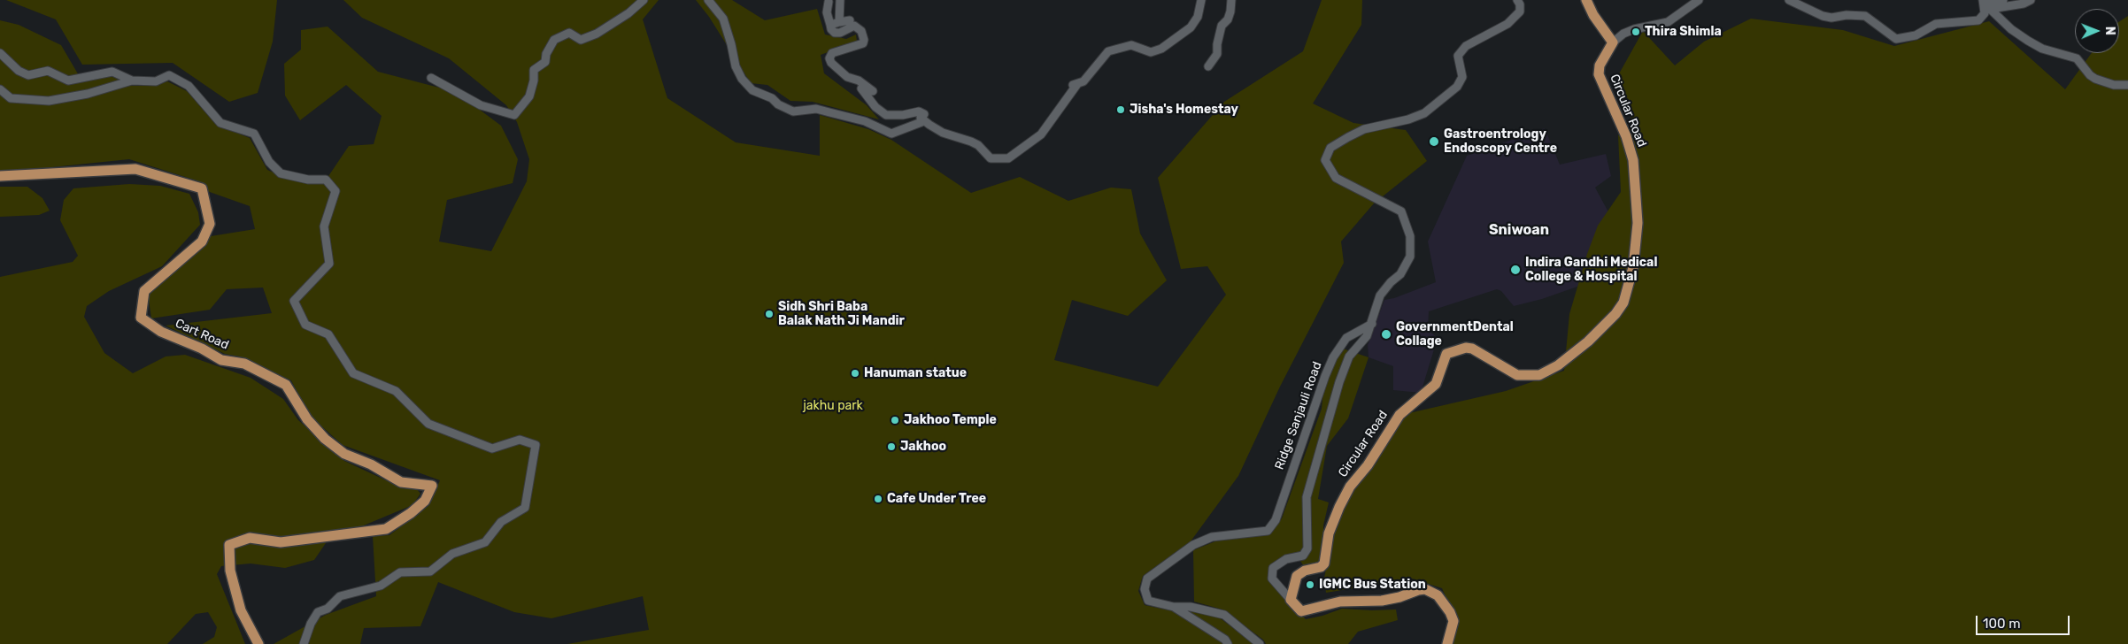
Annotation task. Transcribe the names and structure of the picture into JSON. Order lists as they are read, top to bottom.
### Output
{
  "streets": {
    "main road": ["Circular Road", "Cart Road"],
    "street": ["Ridge Sanjauli Road"]
  },
  "districts": ["Sniwoan"],
  "parks": ["jakhu park"],
  "places": [
    "Thira Shimla",
    "Jisha's Homestay",
    "Gastroentrology Endoscopy Centre",
    "Indira Gandhi Medical College & Hospital",
    "Sidh Shri Baba Balak Nath Ji Mandir",
    "GovernmentDental Collage",
    "Hanuman statue",
    "Jakhoo Temple",
    "Jakhoo",
    "Cafe Under Tree",
    "IGMC Bus Station"
  ],
  "scale_bar": "100 m",
  "north": "right"
}
